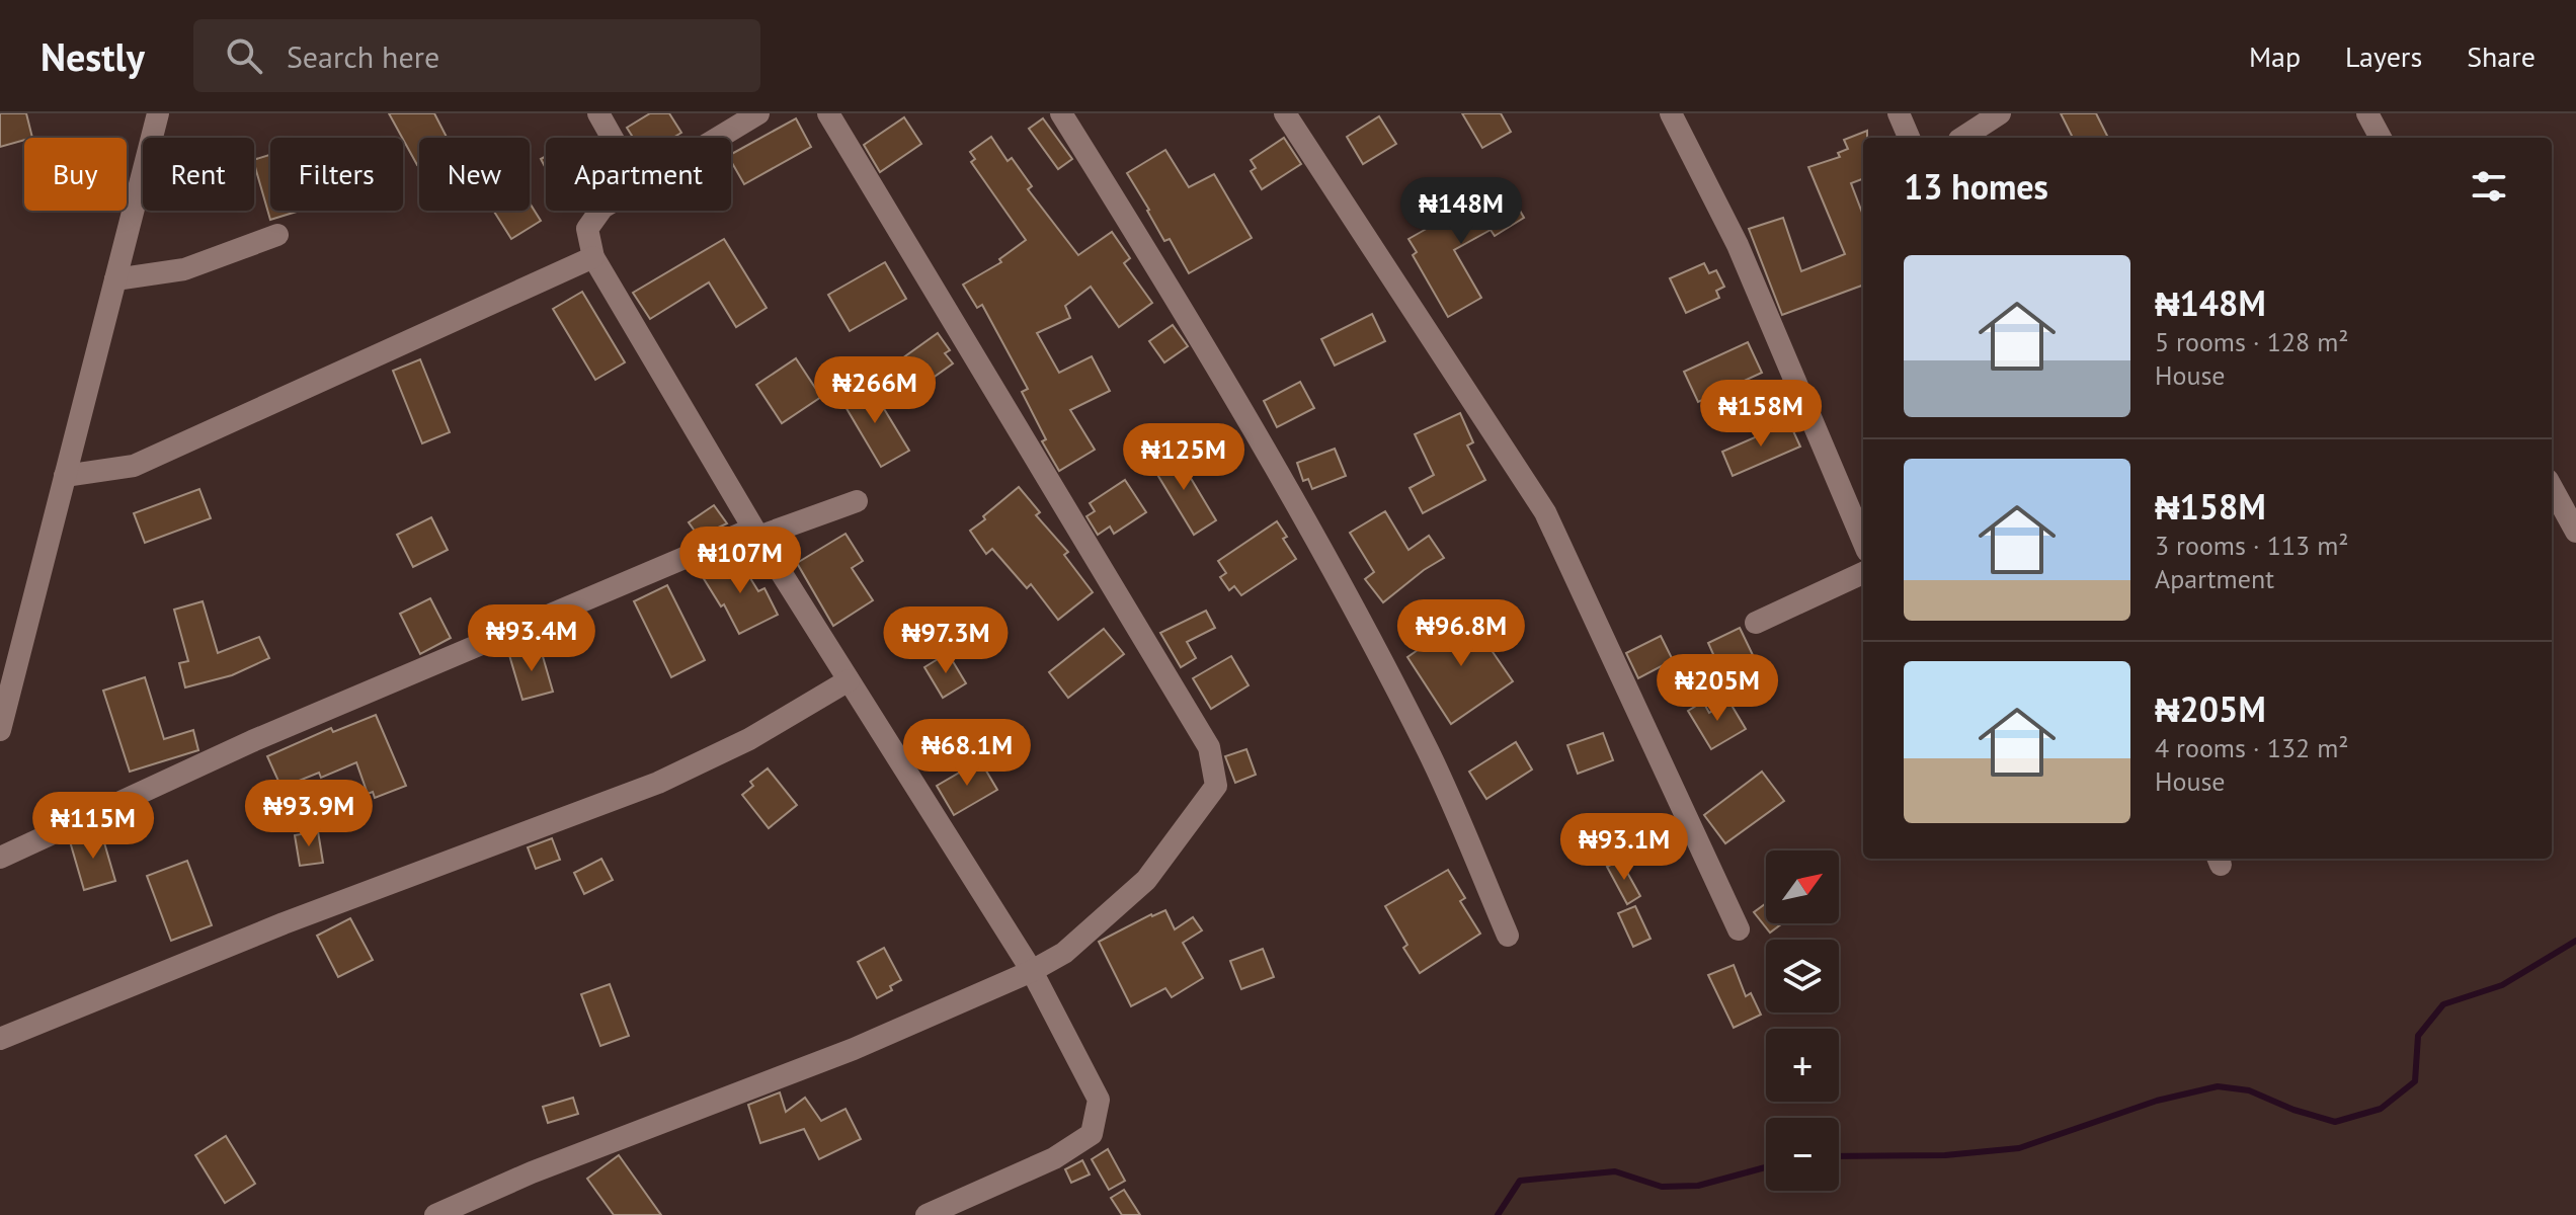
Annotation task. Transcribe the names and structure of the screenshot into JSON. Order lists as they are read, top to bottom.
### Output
{
  "north": "top right",
  "page": {
    "header": "Nestly",
    "search": "Search here",
    "nav": ["Map", "Layers", "Share"],
    "chip": [
      "Buy",
      "Rent",
      "Filters",
      "New",
      "Apartment"
    ],
    "heading": "13 homes",
    "price": [
      "₦148M",
      "₦266M",
      "₦158M",
      "₦125M",
      "₦107M",
      "₦96.8M",
      "₦93.4M",
      "₦97.3M",
      "₦205M",
      "₦68.1M",
      "₦93.9M",
      "₦115M",
      "₦93.1M"
    ],
    "list": [
      {
        "name": "₦148M",
        "note": "5 rooms · 128 m² · House"
      },
      {
        "name": "₦158M",
        "note": "3 rooms · 113 m² · Apartment"
      },
      {
        "name": "₦205M",
        "note": "4 rooms · 132 m² · House"
      }
    ],
    "map_buttons": ["+", "−"]
  }
}
